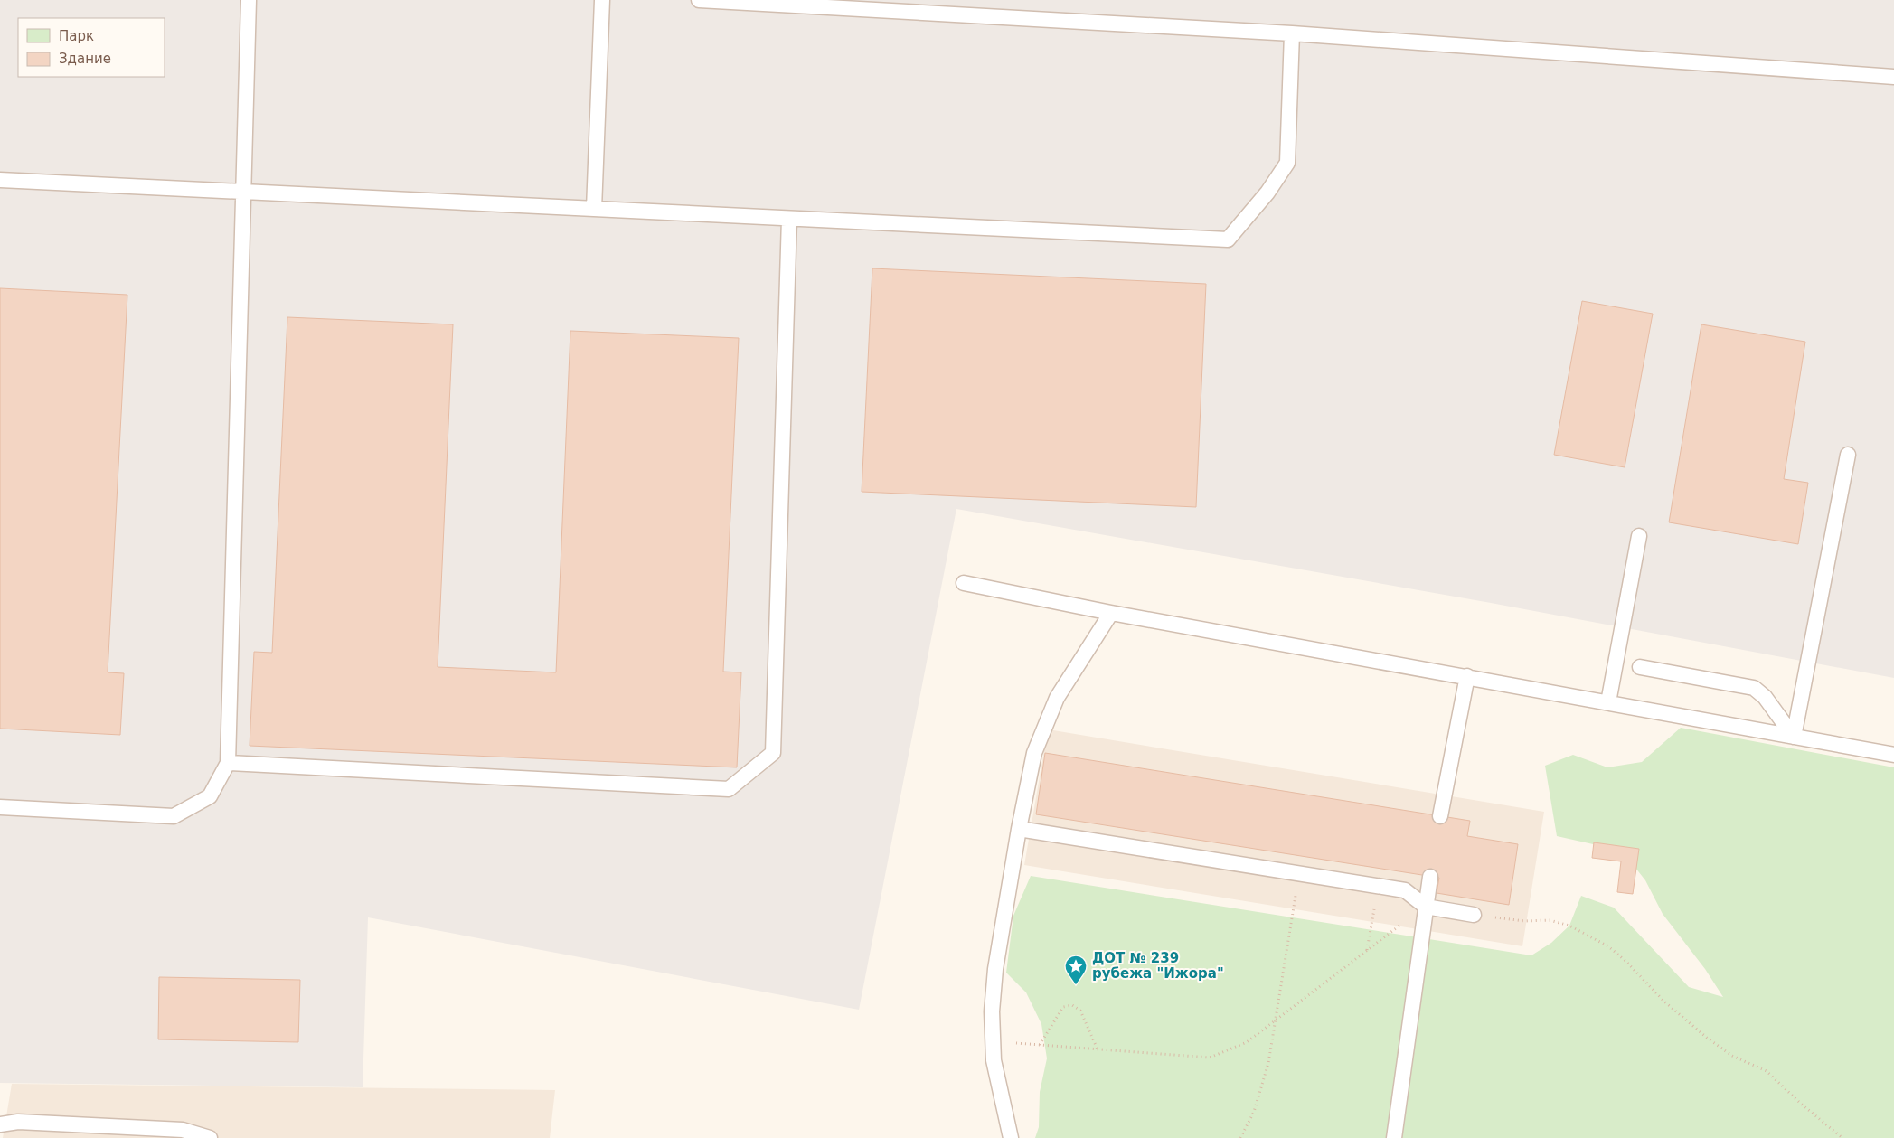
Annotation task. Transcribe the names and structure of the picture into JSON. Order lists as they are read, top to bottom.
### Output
{
  "places": {
    "place": ["ДОТ № 239 рубежа \"Ижора\""]
  },
  "legend": ["Парк", "Здание"]
}
